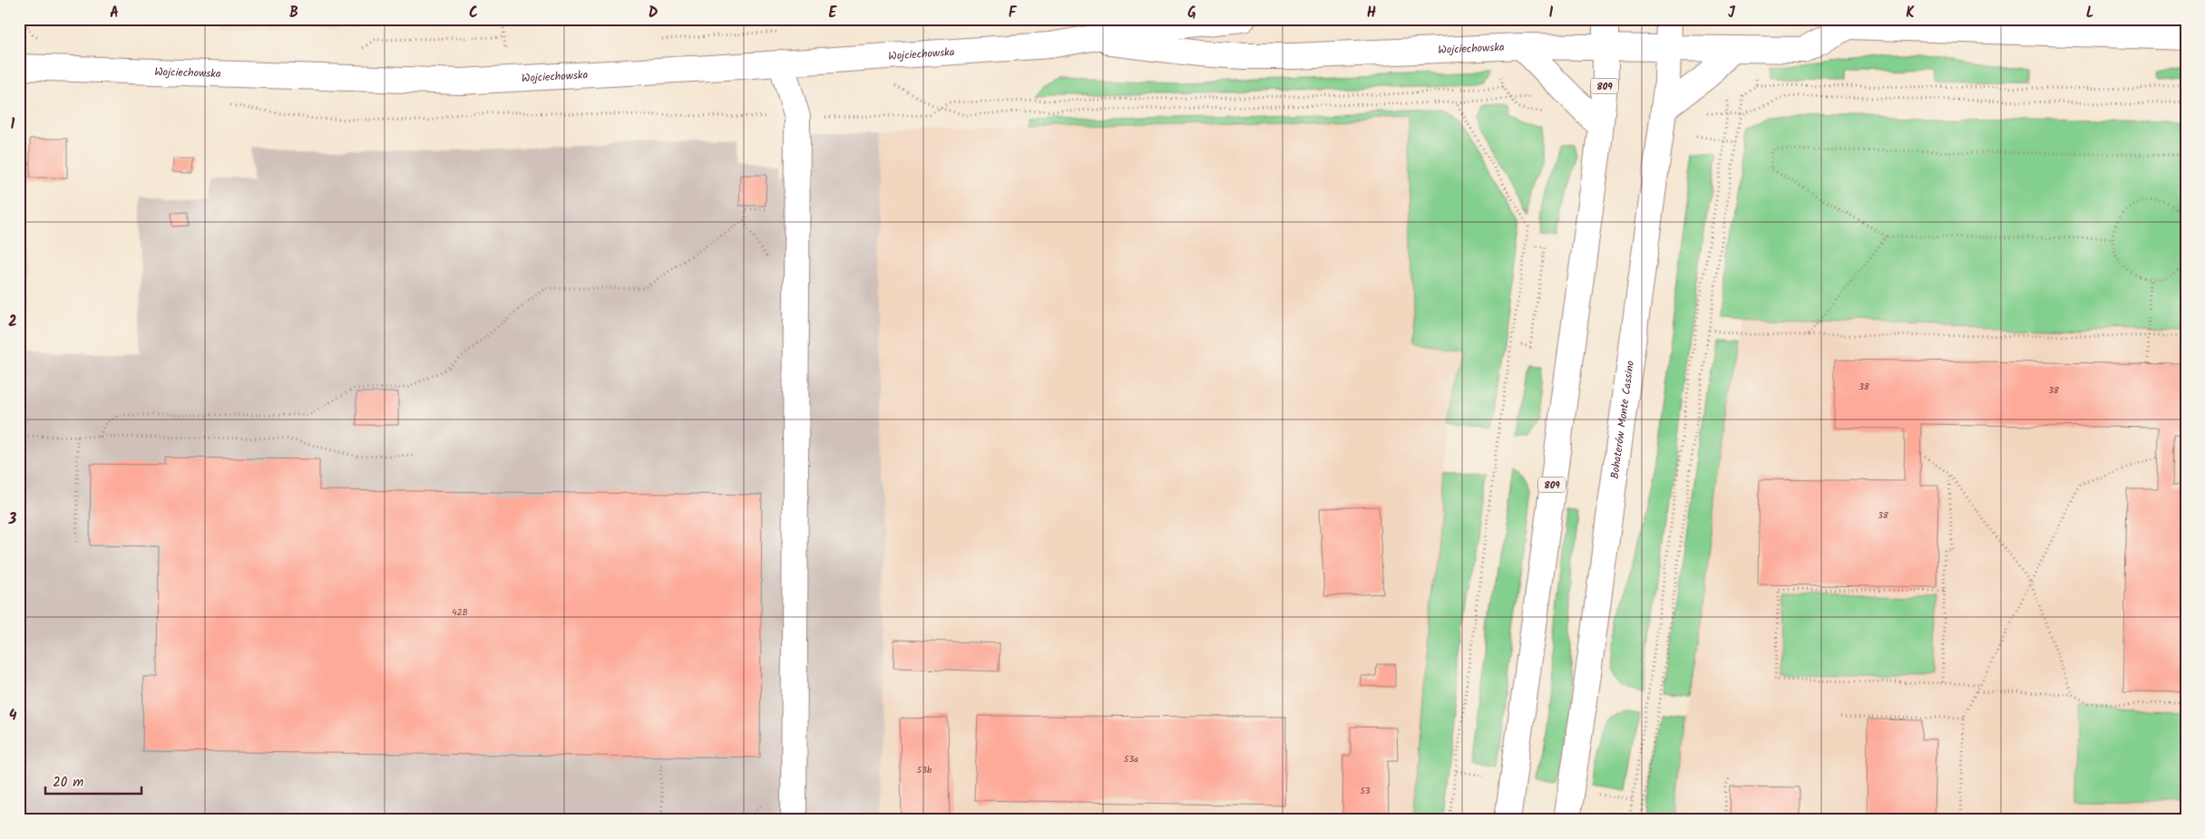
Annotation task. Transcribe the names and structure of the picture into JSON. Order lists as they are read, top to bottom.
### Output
{
  "streets": {
    "street": ["Wojciechowska", "809", "Bohaterów Monte Cassino"]
  },
  "crossings": [
    ["Wojciechowska", "809"],
    ["Wojciechowska", "Bohaterów Monte Cassino"]
  ],
  "house_numbers": [
    "38",
    "38",
    "38",
    "42B",
    "53a",
    "53b",
    "53"
  ],
  "scale_bar": "20 m",
  "grid": {
    "columns": [
      "A",
      "B",
      "C",
      "D",
      "E",
      "F",
      "G",
      "H",
      "I",
      "J",
      "K",
      "L"
    ],
    "rows": [
      "1",
      "2",
      "3",
      "4"
    ]
  }
}
